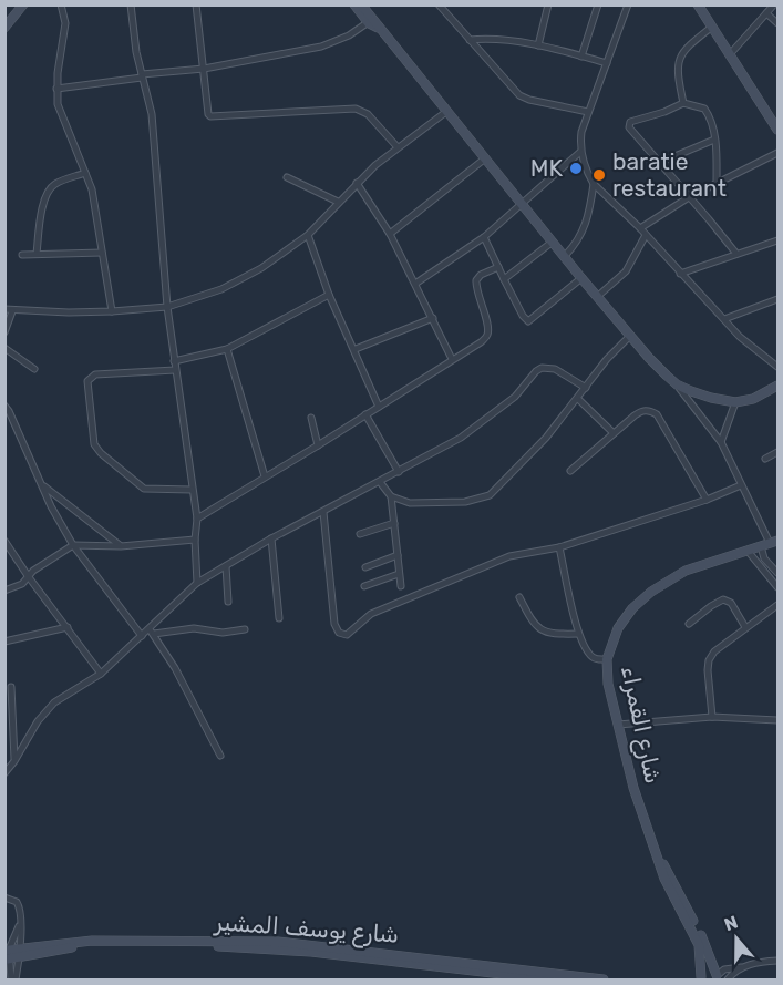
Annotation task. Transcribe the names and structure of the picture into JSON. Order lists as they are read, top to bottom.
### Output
{
  "streets": {
    "street": ["شارع القمراء", "شارع يوسف المشير"]
  },
  "places": ["MK", "baratie restaurant"],
  "north": "top"
}
